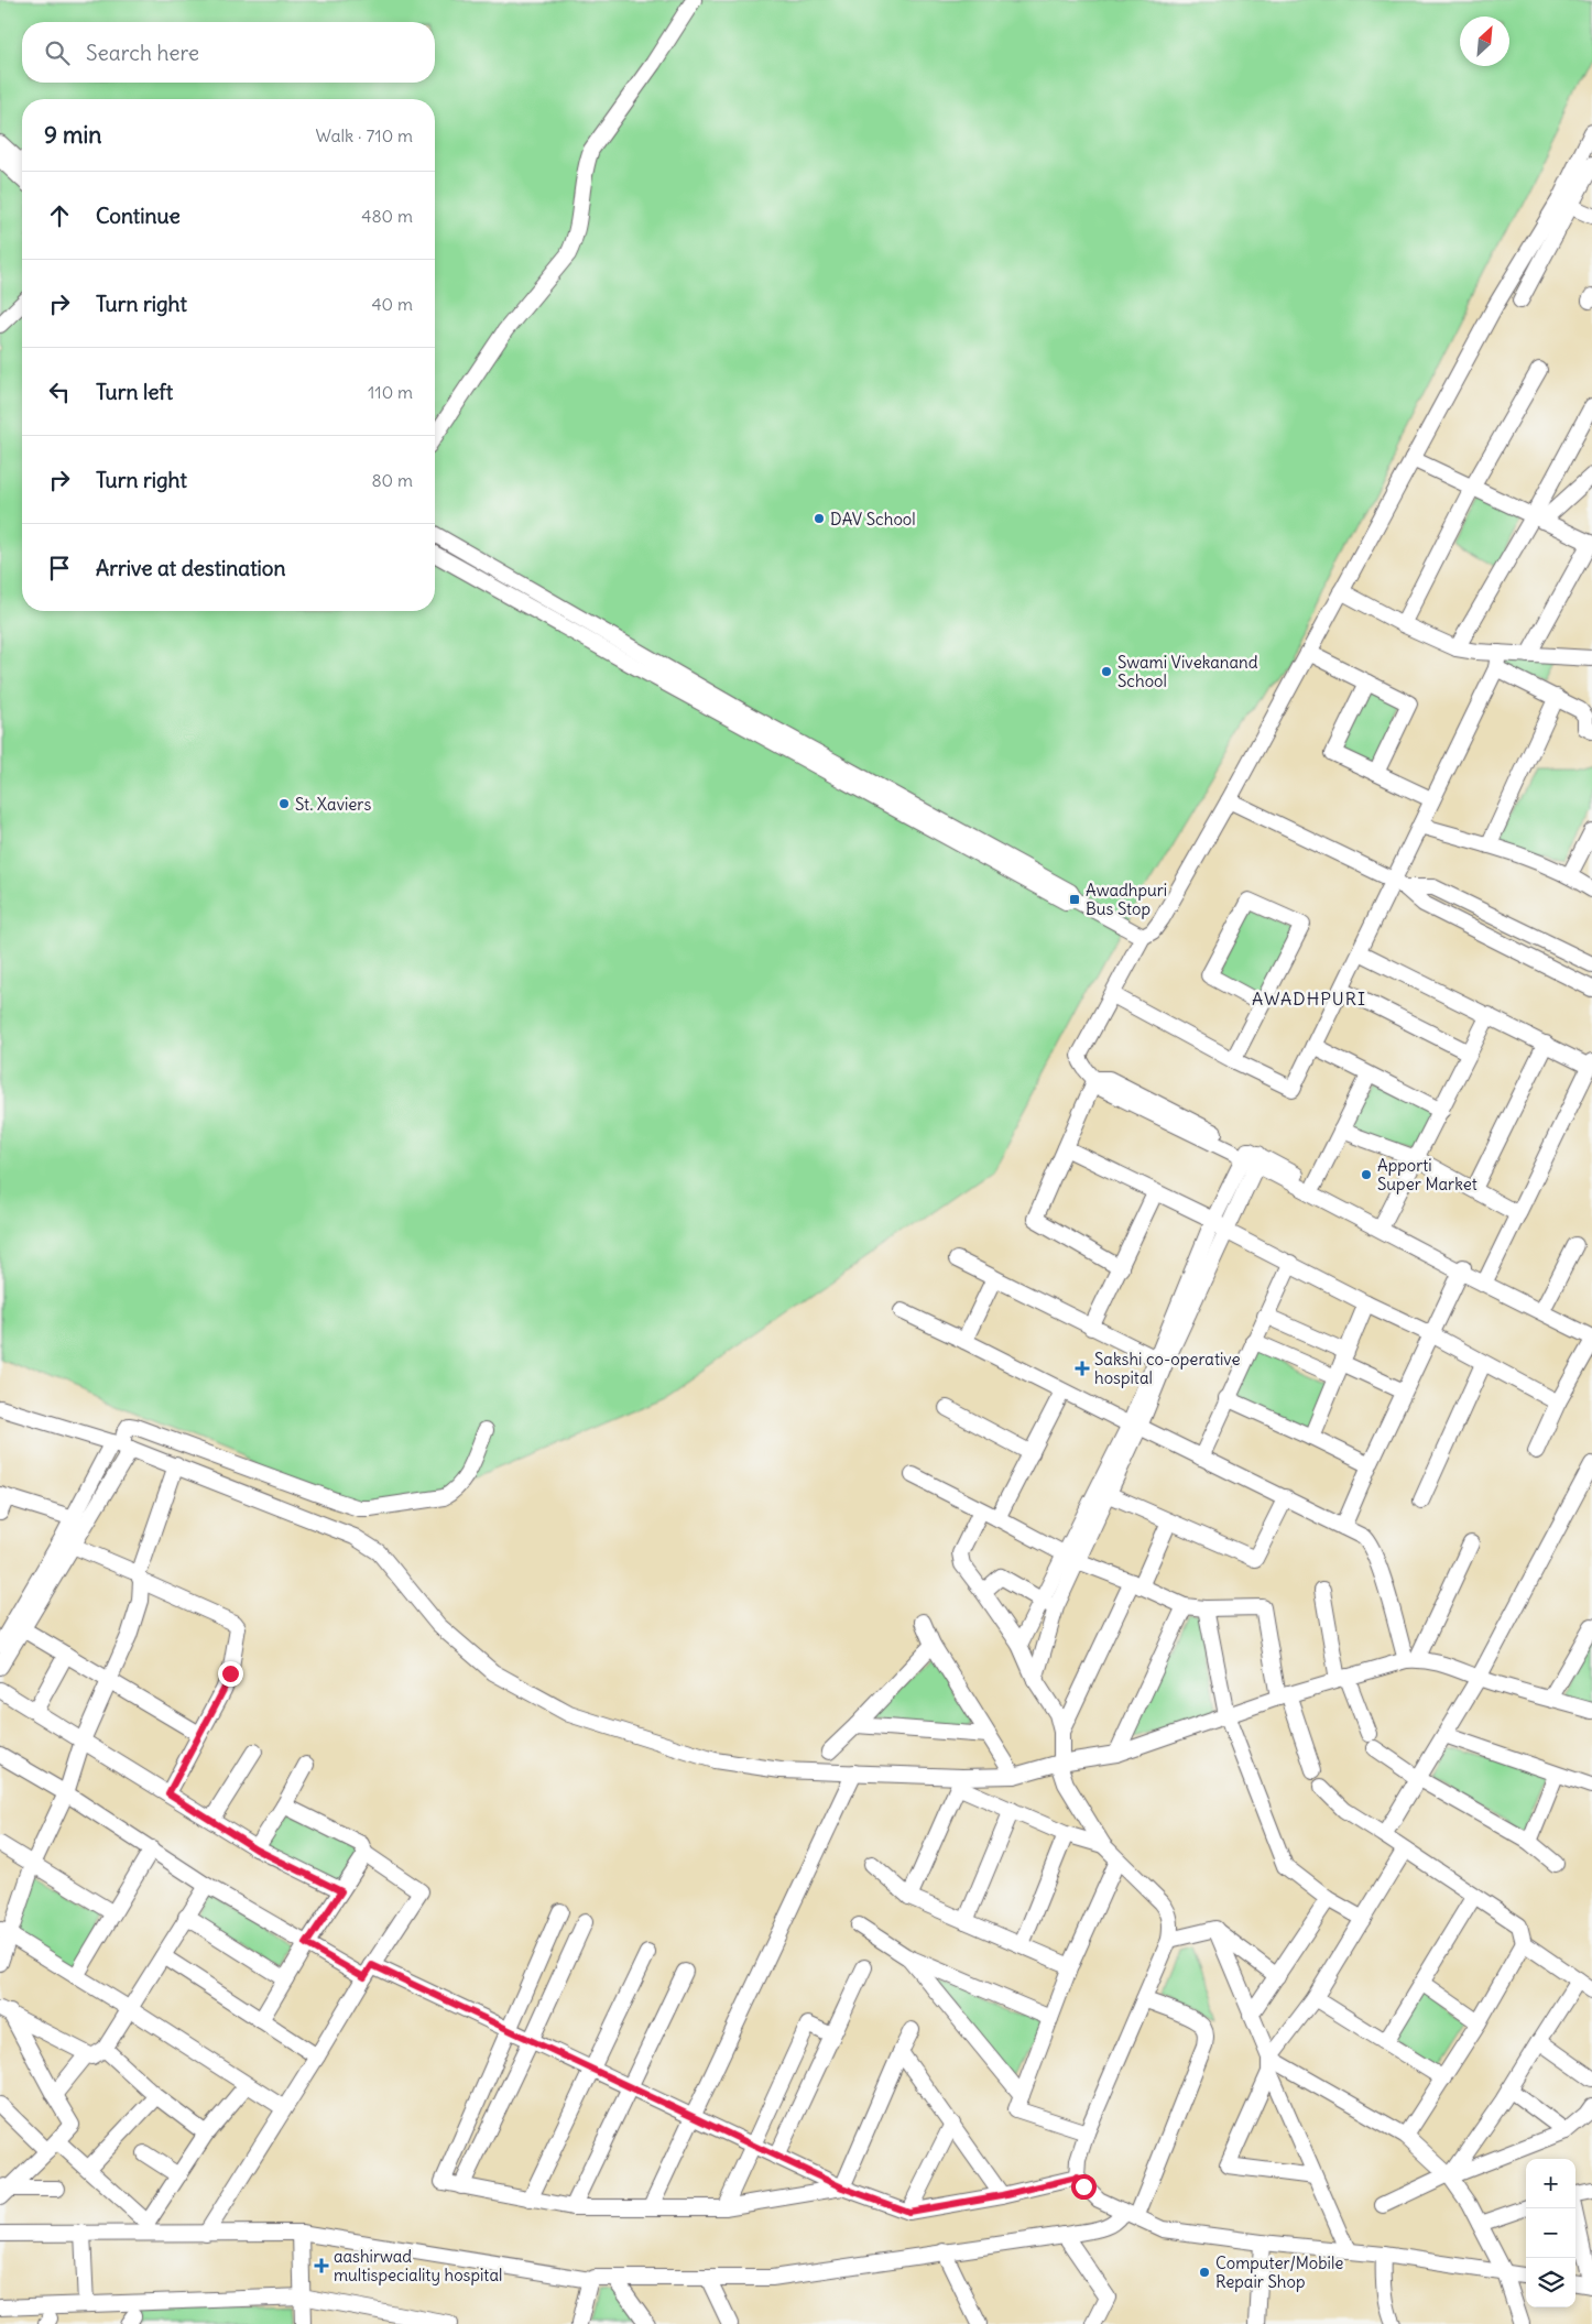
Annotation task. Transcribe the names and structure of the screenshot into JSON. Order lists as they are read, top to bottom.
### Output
{
  "districts": ["AWADHPURI"],
  "places": {
    "other": [
      "DAV School",
      "Swami Vivekanand School",
      "St. Xaviers",
      "Apporti Super Market",
      "Computer/Mobile Repair Shop"
    ],
    "transit": ["Awadhpuri Bus Stop"],
    "health": ["Sakshi co-operative hospital", "aashirwad multispeciality hospital"]
  },
  "north": "top right",
  "page": {
    "search": "Search here",
    "heading": ["9 min", "Walk · 710 m"],
    "list": [
      ["Continue", "480 m"],
      ["Turn right", "40 m"],
      ["Turn left", "110 m"],
      ["Turn right", "80 m"],
      "Arrive at destination"
    ],
    "map_buttons": ["+", "−"]
  }
}
